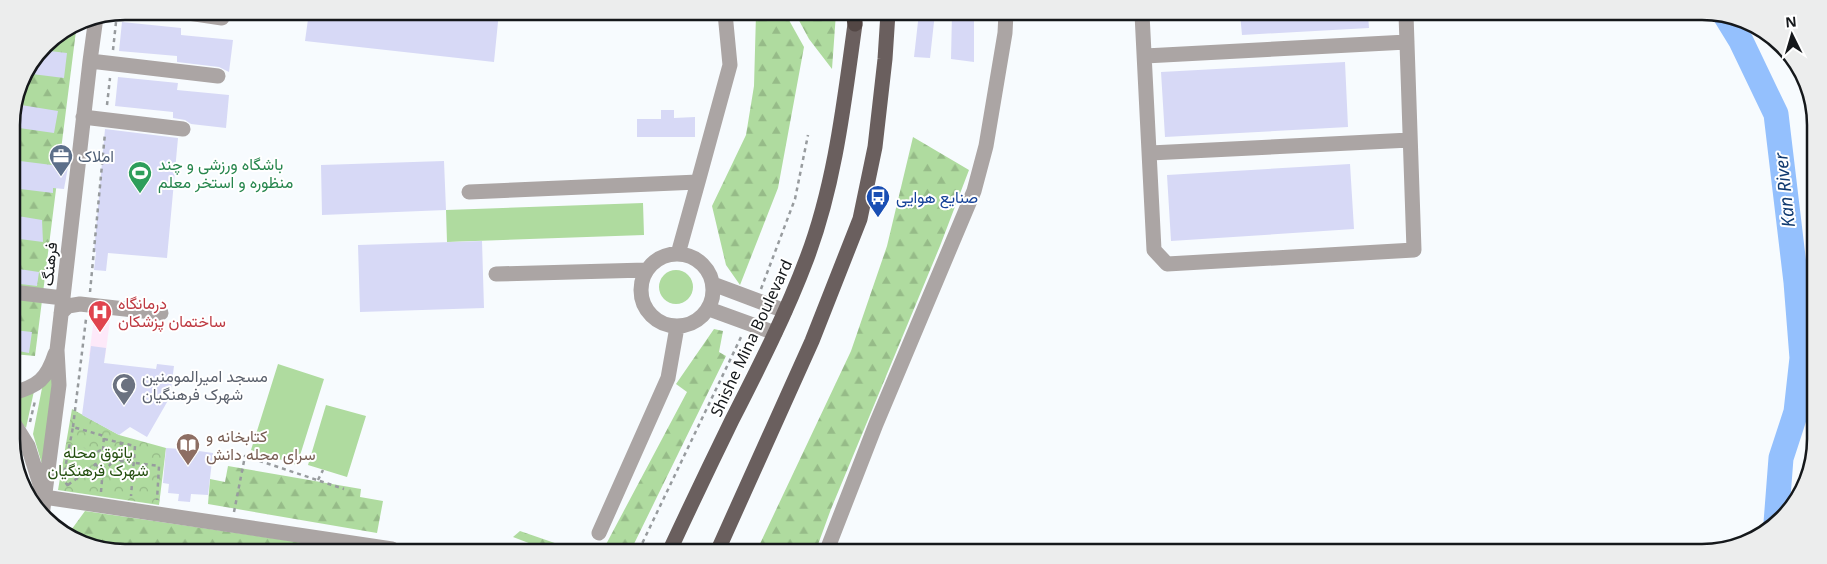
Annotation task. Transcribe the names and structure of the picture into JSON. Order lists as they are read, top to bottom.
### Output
{
  "streets": {
    "main road": ["Shishe Mina Boulevard"],
    "street": ["فرهنگ"]
  },
  "water": ["Kan River"],
  "parks": ["پاتوق محله شهرک فرهنگیان"],
  "places": {
    "office": ["املاک"],
    "sports": ["باشگاه ورزشی و چند منظوره و استخر معلم"],
    "bus stop": ["صنایع هوایی"],
    "hospital": ["درمانگاه ساختمان پزشکان"],
    "mosque": ["مسجد امیرالمومنین شهرک فرهنگیان"],
    "library": ["کتابخانه و سرای محله دانش"]
  },
  "north": "top"
}
